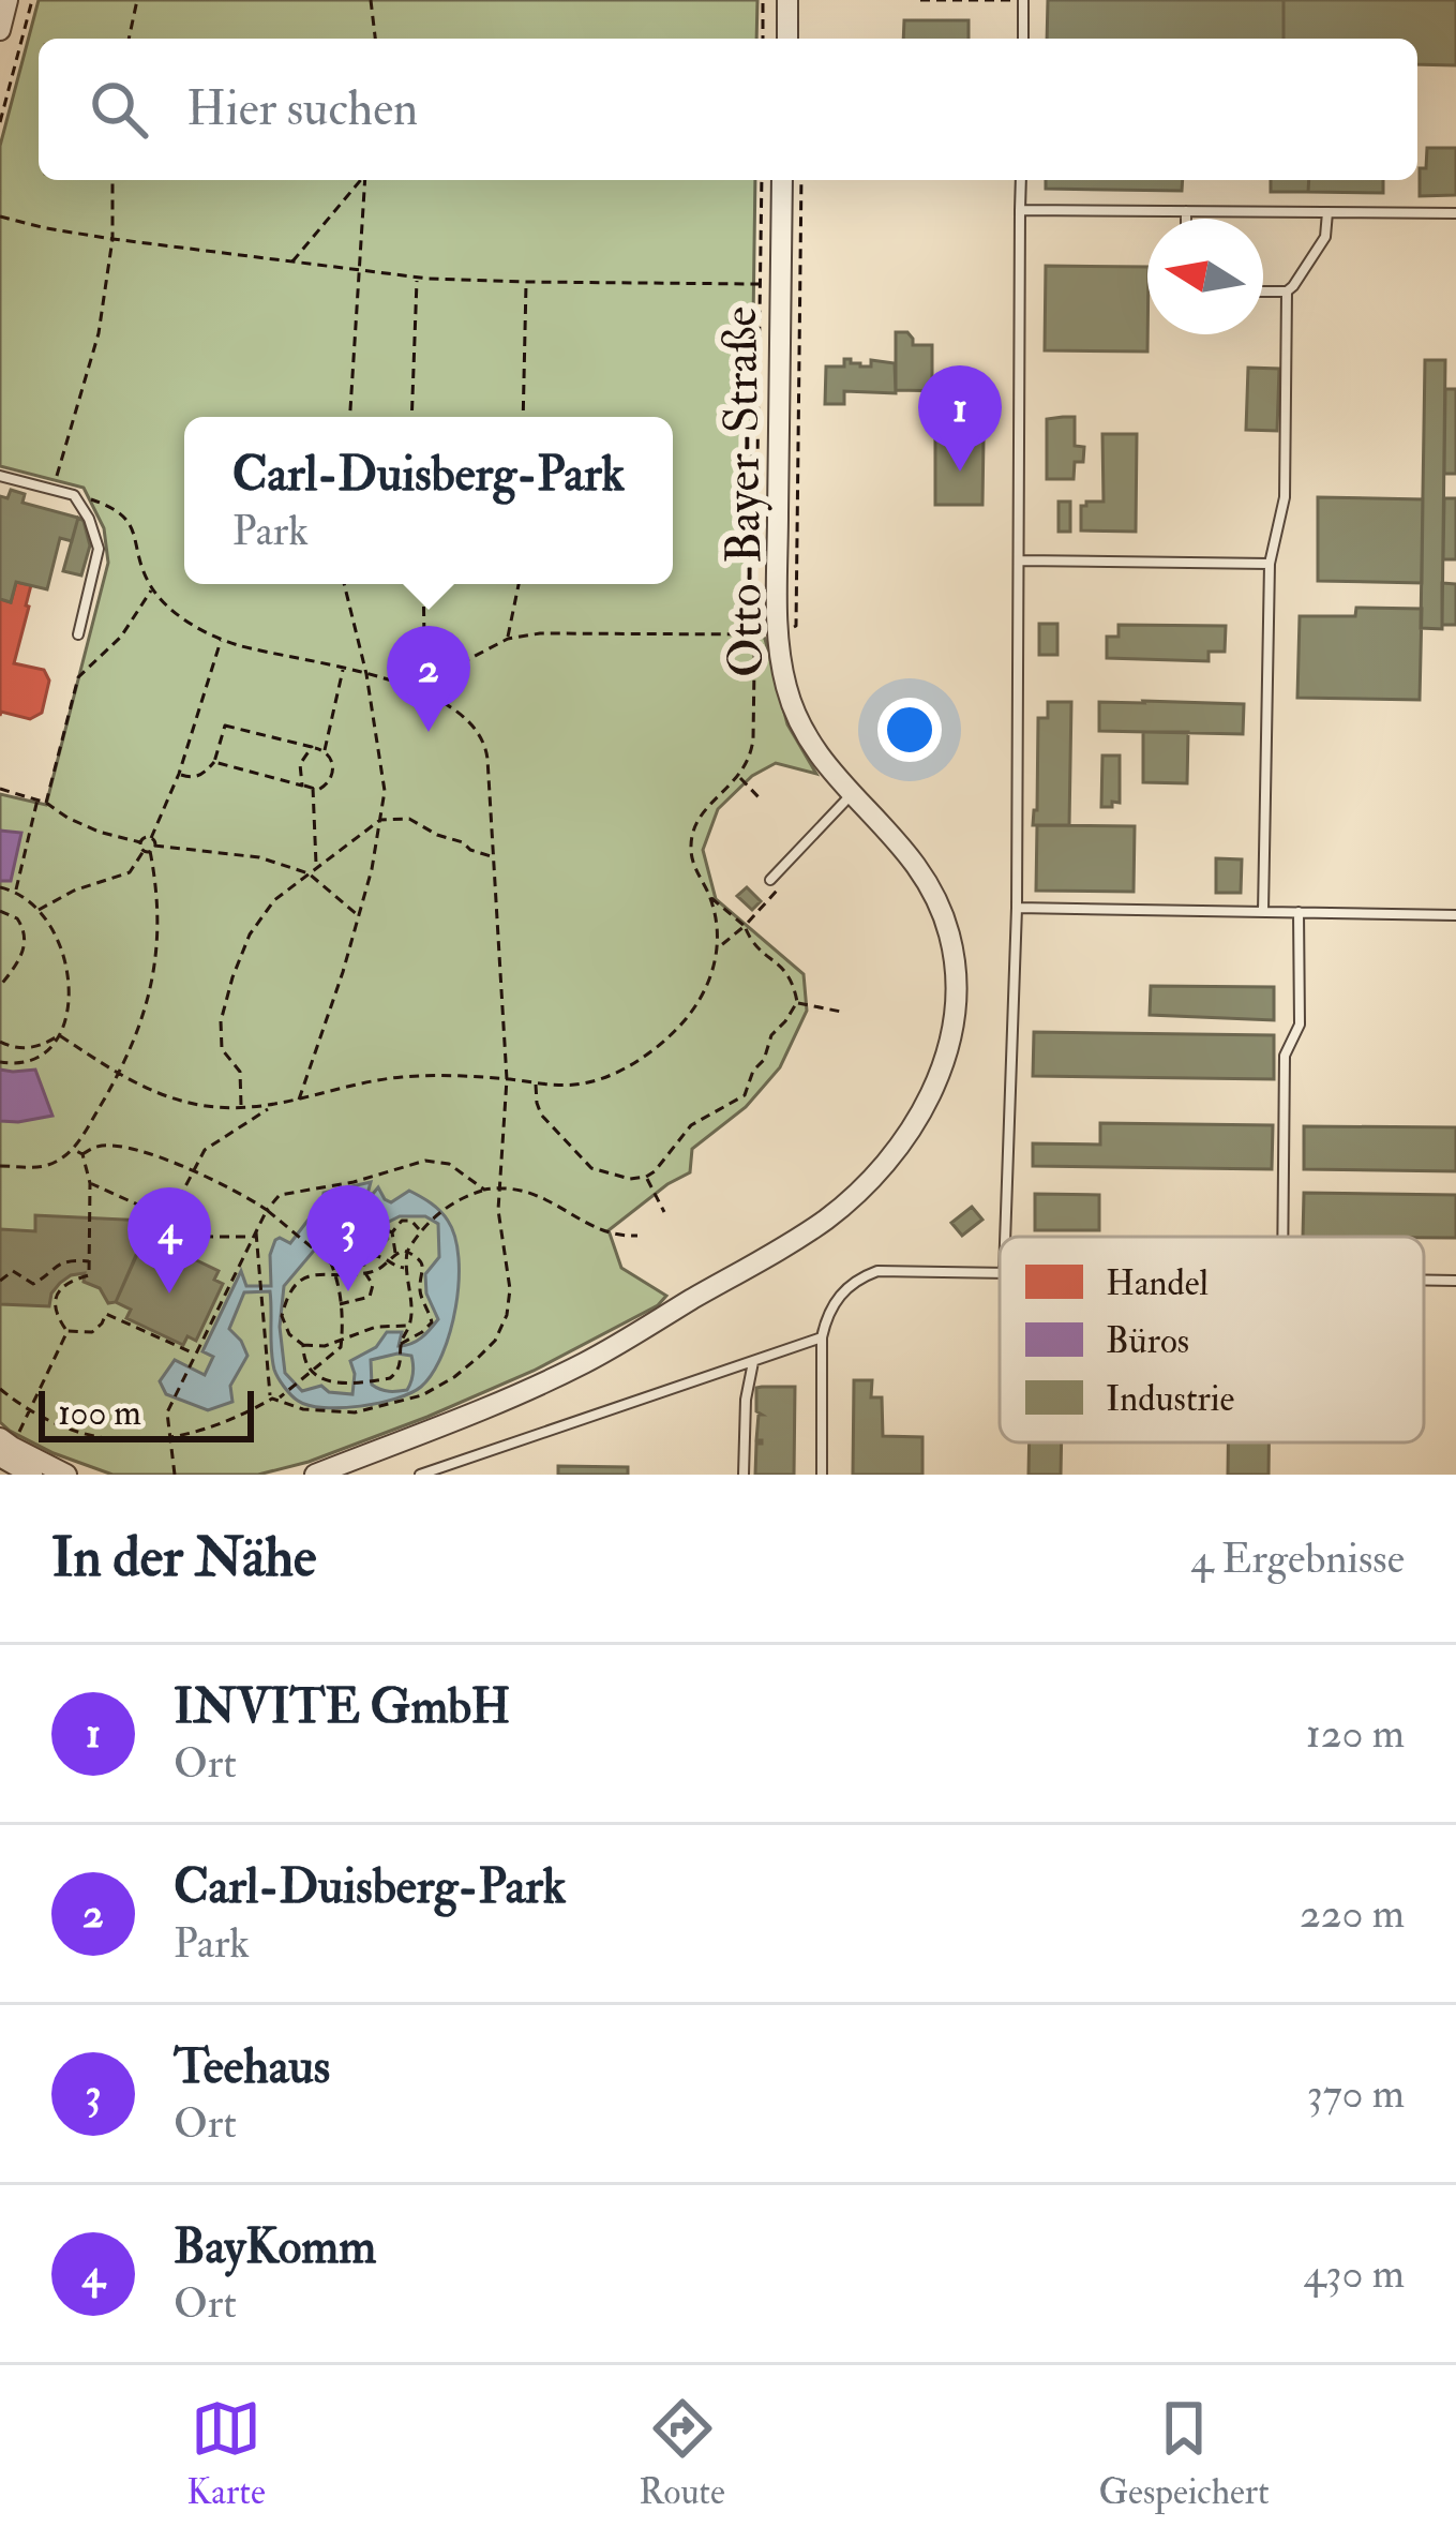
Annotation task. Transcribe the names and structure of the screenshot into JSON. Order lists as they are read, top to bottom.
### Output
{
  "streets": {
    "street": ["Otto-Bayer-Straße"]
  },
  "legend": ["Handel", "Büros", "Industrie"],
  "scale_bar": "100 m",
  "north": "left",
  "page": {
    "search": "Hier suchen",
    "pins": [
      "1",
      "2",
      "3",
      "4"
    ],
    "popup": ["Carl-Duisberg-Park", "Park"],
    "scale": "100 m",
    "heading": ["In der Nähe", "4 Ergebnisse"],
    "list": [
      {
        "mark": "1",
        "name": "INVITE GmbH",
        "note": "Ort",
        "value": "120 m"
      },
      {
        "mark": "2",
        "name": "Carl-Duisberg-Park",
        "note": "Park",
        "value": "220 m"
      },
      {
        "mark": "3",
        "name": "Teehaus",
        "note": "Ort",
        "value": "370 m"
      },
      {
        "mark": "4",
        "name": "BayKomm",
        "note": "Ort",
        "value": "430 m"
      }
    ],
    "nav": ["Karte", "Route", "Gespeichert"]
  }
}
